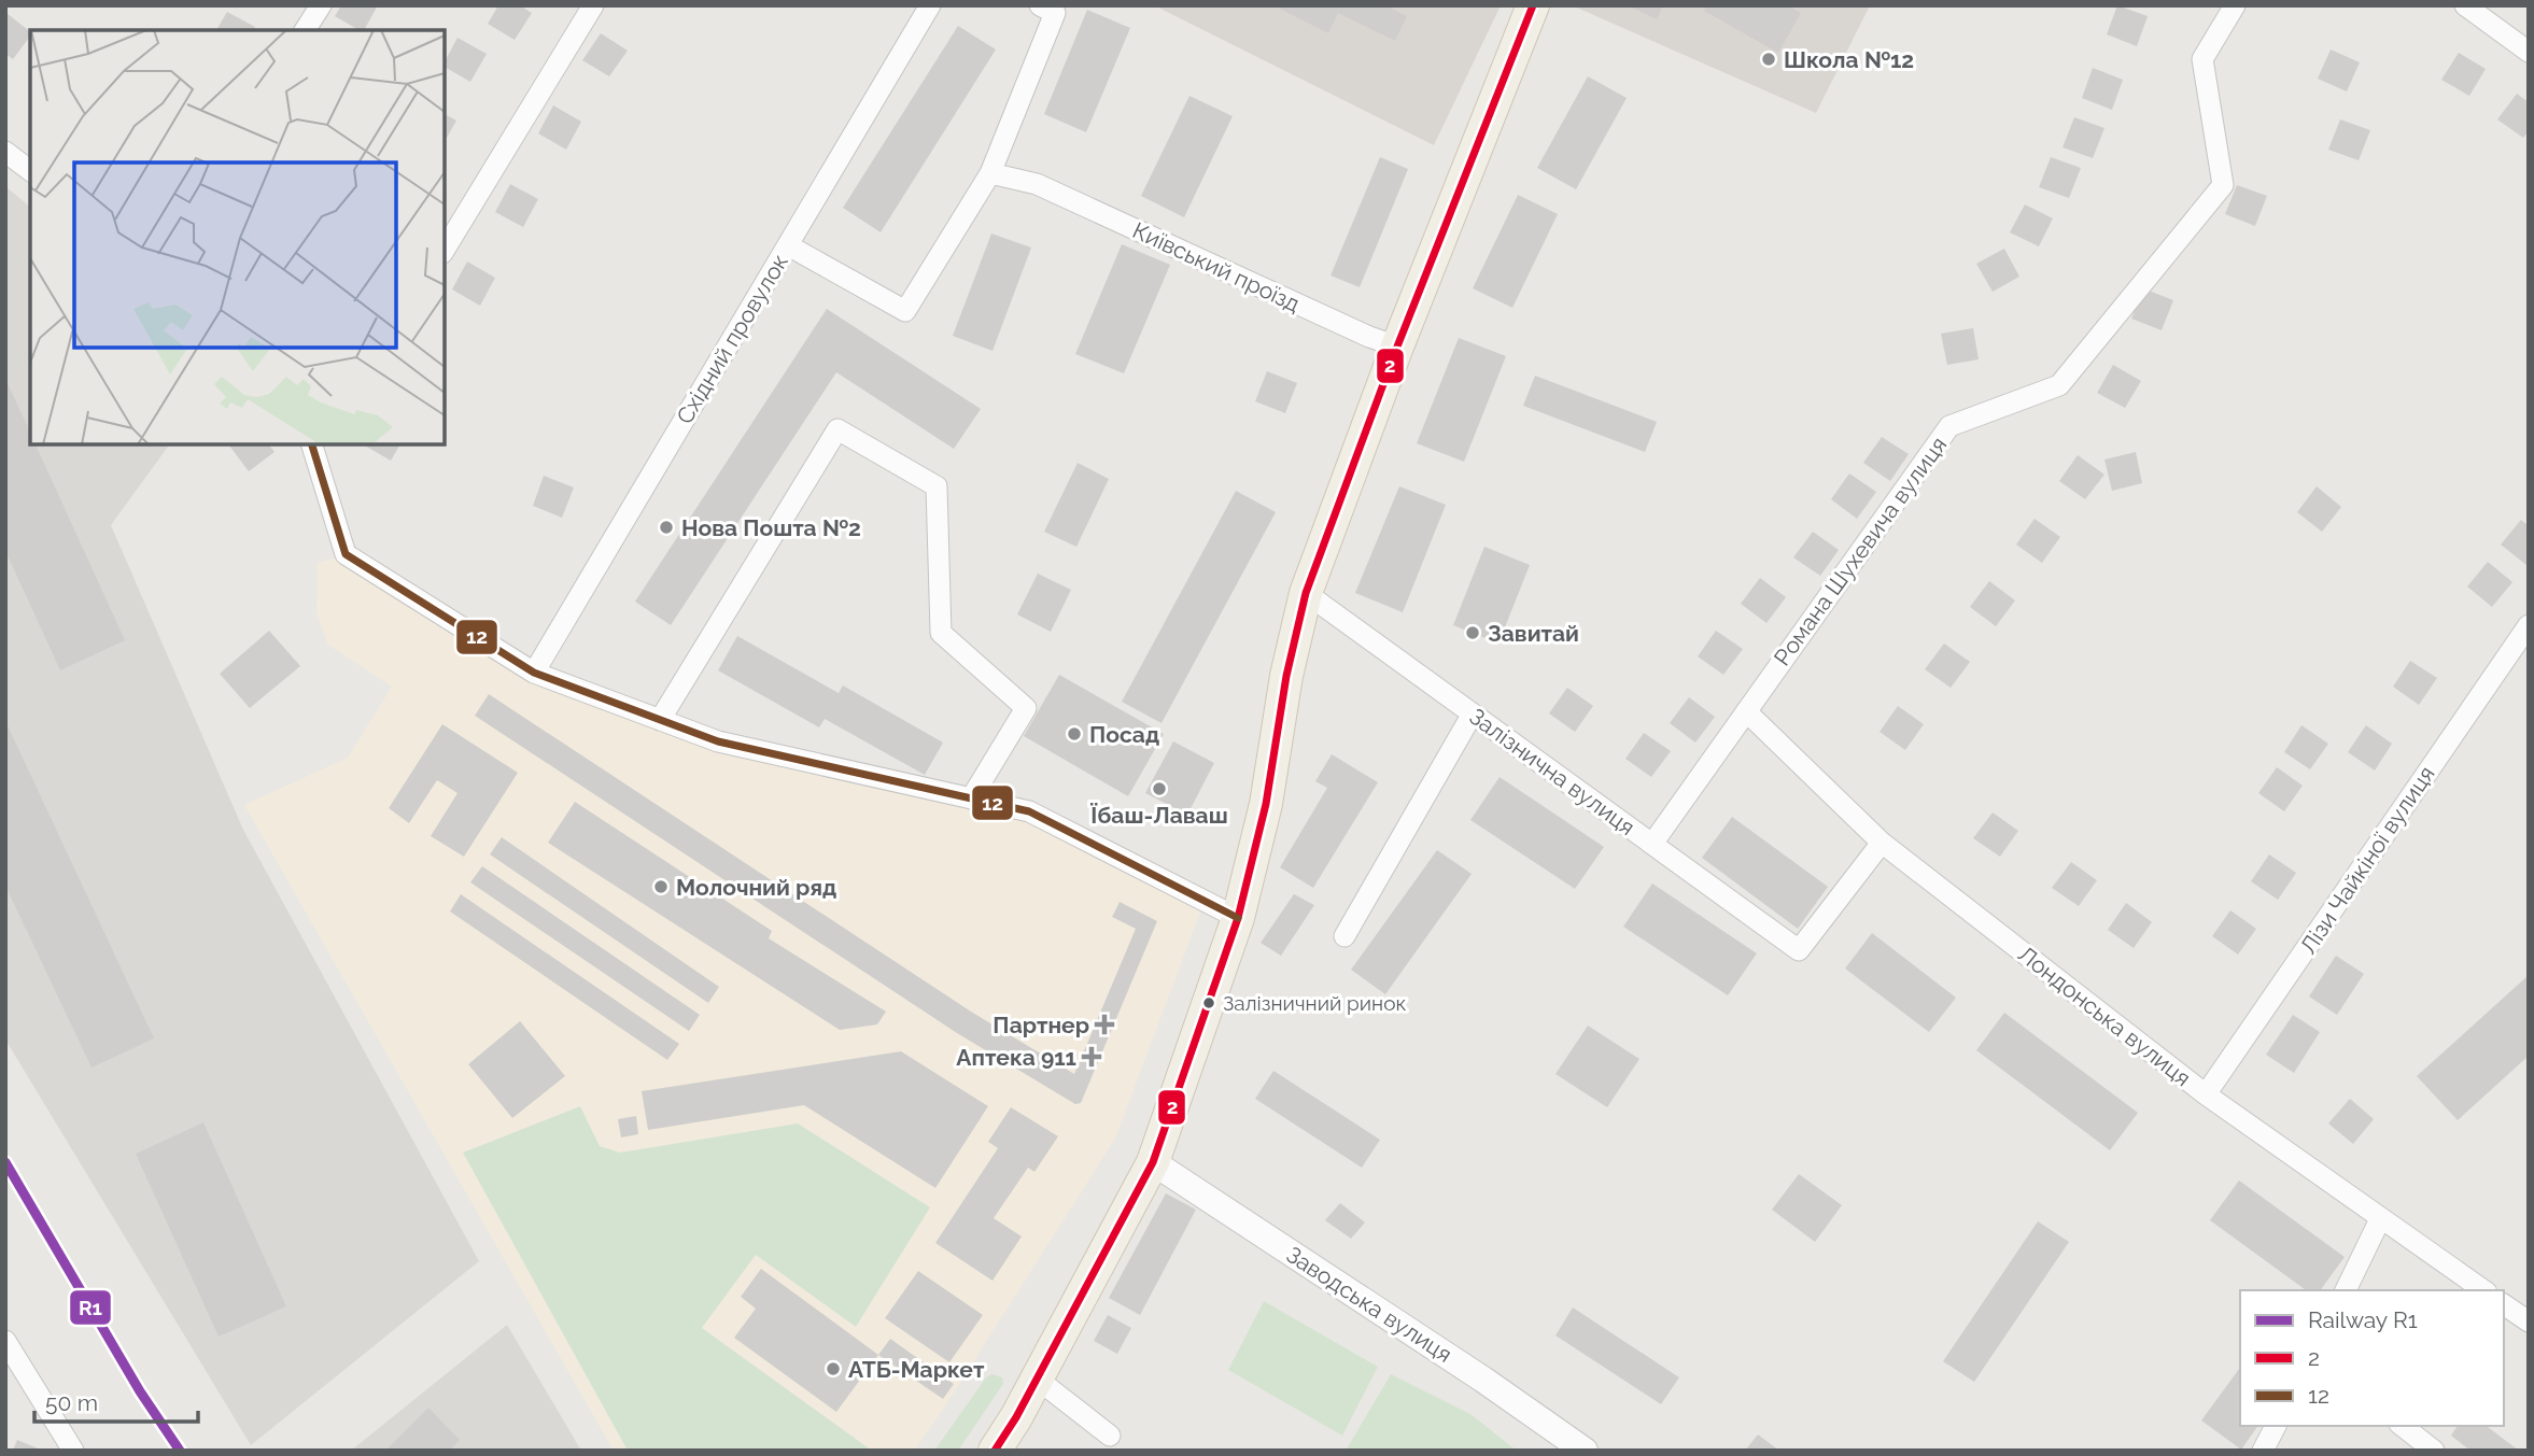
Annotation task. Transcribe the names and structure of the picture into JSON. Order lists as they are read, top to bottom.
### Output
{
  "streets": {
    "street": [
      "Київський проїзд",
      "Східний провулок",
      "Романа Шухевича вулиця",
      "Залізнична вулиця",
      "Лізи Чайкіної вулиця",
      "Лондонська вулиця",
      "Заводська вулиця"
    ]
  },
  "crossings": [
    ["Романа Шухевича вулиця", "Залізнична вулиця"],
    ["Романа Шухевича вулиця", "Лондонська вулиця"],
    ["Залізнична вулиця", "Лондонська вулиця"],
    ["Лізи Чайкіної вулиця", "Лондонська вулиця"]
  ],
  "places": {
    "other": [
      "Школа №12",
      "Нова Пошта №2",
      "Завитай",
      "Посад",
      "Їбаш-Лаваш",
      "Молочний ряд",
      "Залізничний ринок",
      "АТБ-Маркет"
    ],
    "health": ["Партнер", "Аптека 911"]
  },
  "lines": ["transit line 2", "transit line 12", "rail line R1"],
  "legend": ["Railway R1", "2", "12"],
  "scale_bar": "50 m"
}
